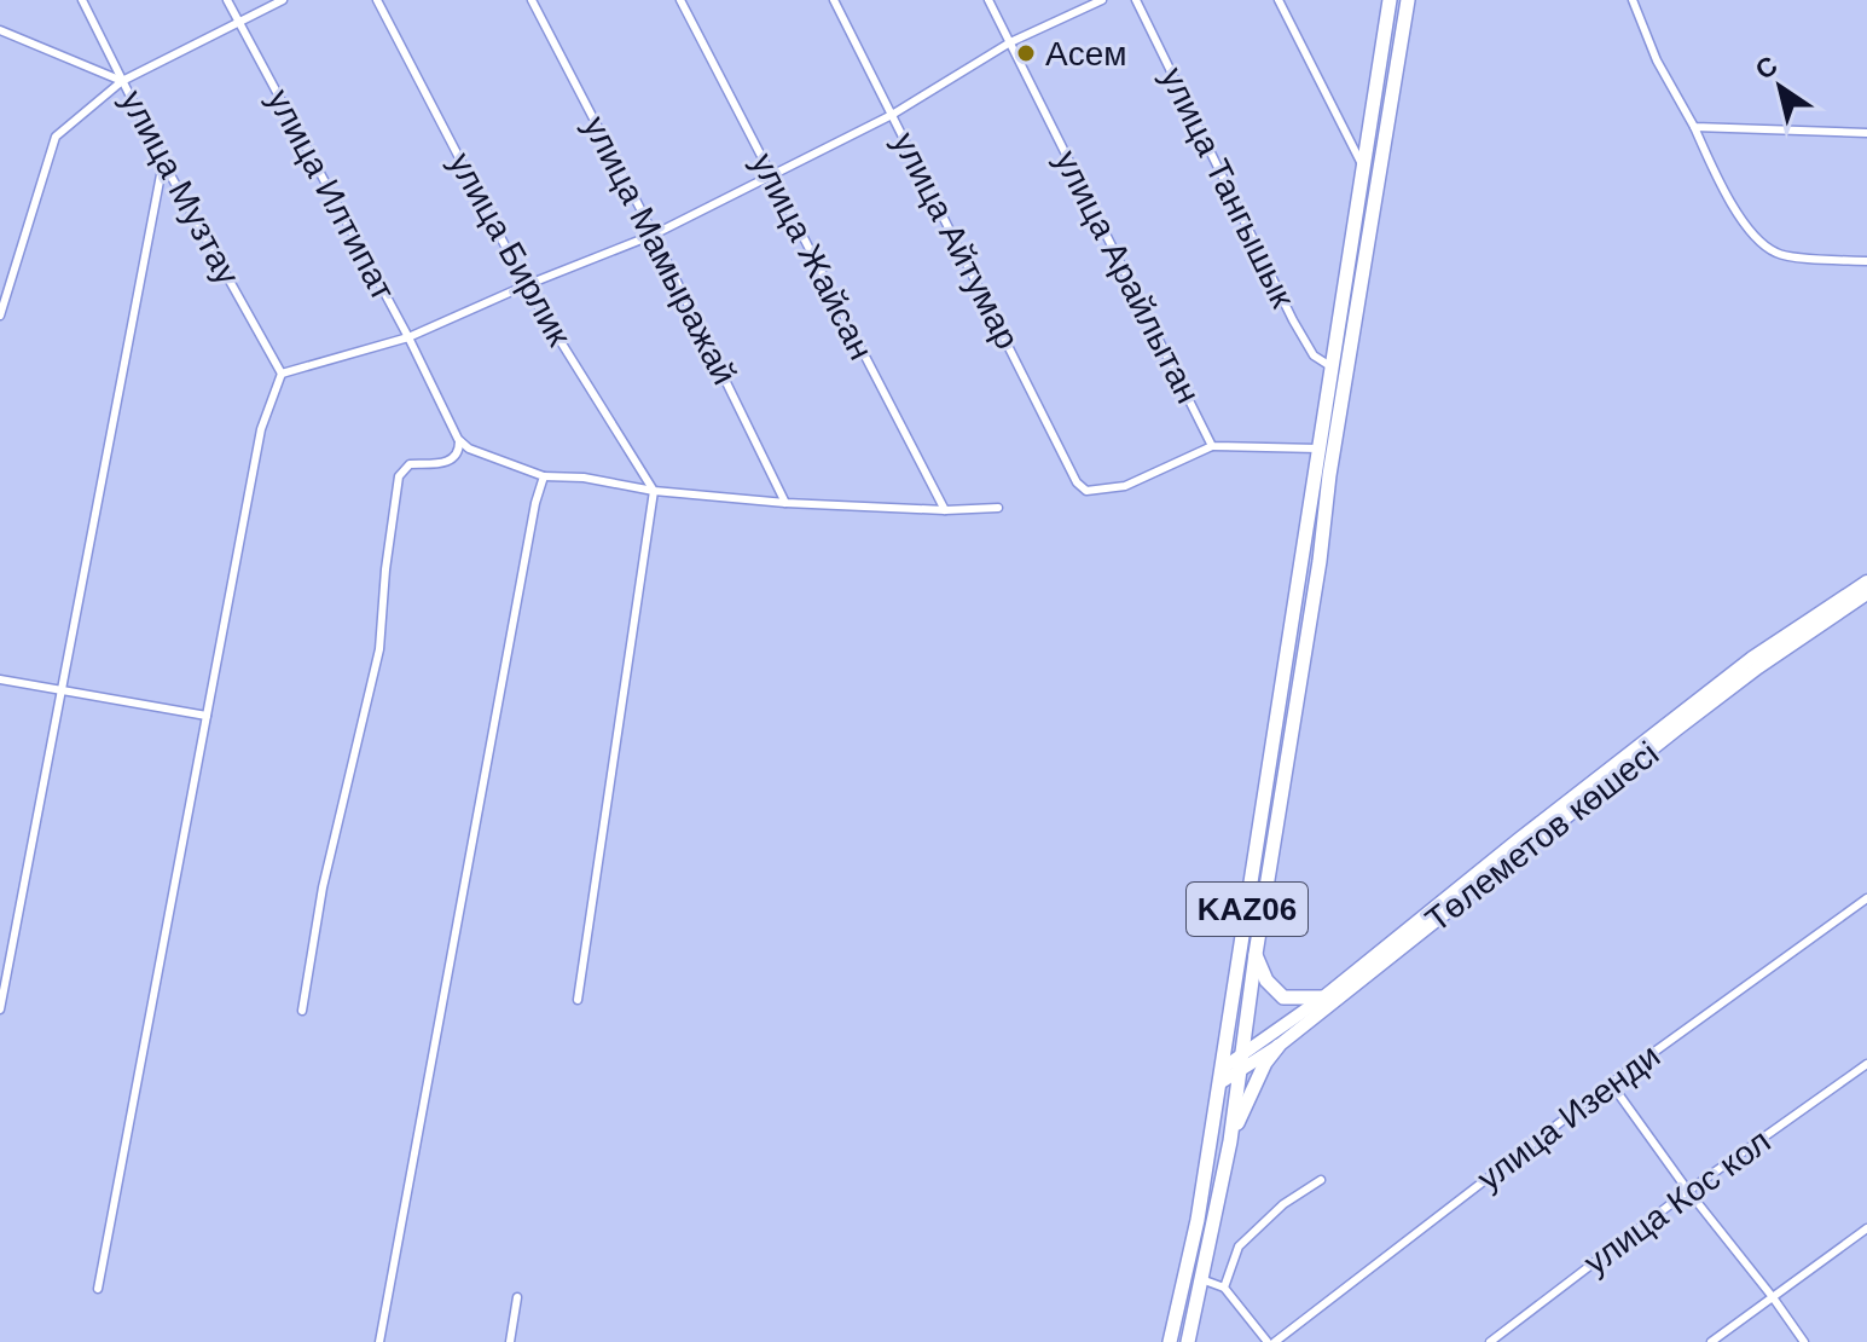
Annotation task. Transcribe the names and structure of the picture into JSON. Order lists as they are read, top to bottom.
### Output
{
  "streets": {
    "highway": ["KАZ06"],
    "main road": ["Төлеметов көшесі"],
    "street": [
      "улица Музтау",
      "улица Тангышык",
      "улица Илтипат",
      "улица Айтумар",
      "улица Бирлик",
      "улица Мамыражай",
      "улица Жайсан",
      "улица Арайлытан",
      "улица Изенди",
      "улица Кос кол"
    ]
  },
  "crossings": [
    ["улица Тангышык", "KАZ06"],
    ["улица Айтумар", "улица Арайлытан"],
    ["улица Арайлытан", "KАZ06"],
    ["Төлеметов көшесі", "KАZ06"]
  ],
  "places": ["Асем"],
  "north": "top left"
}
